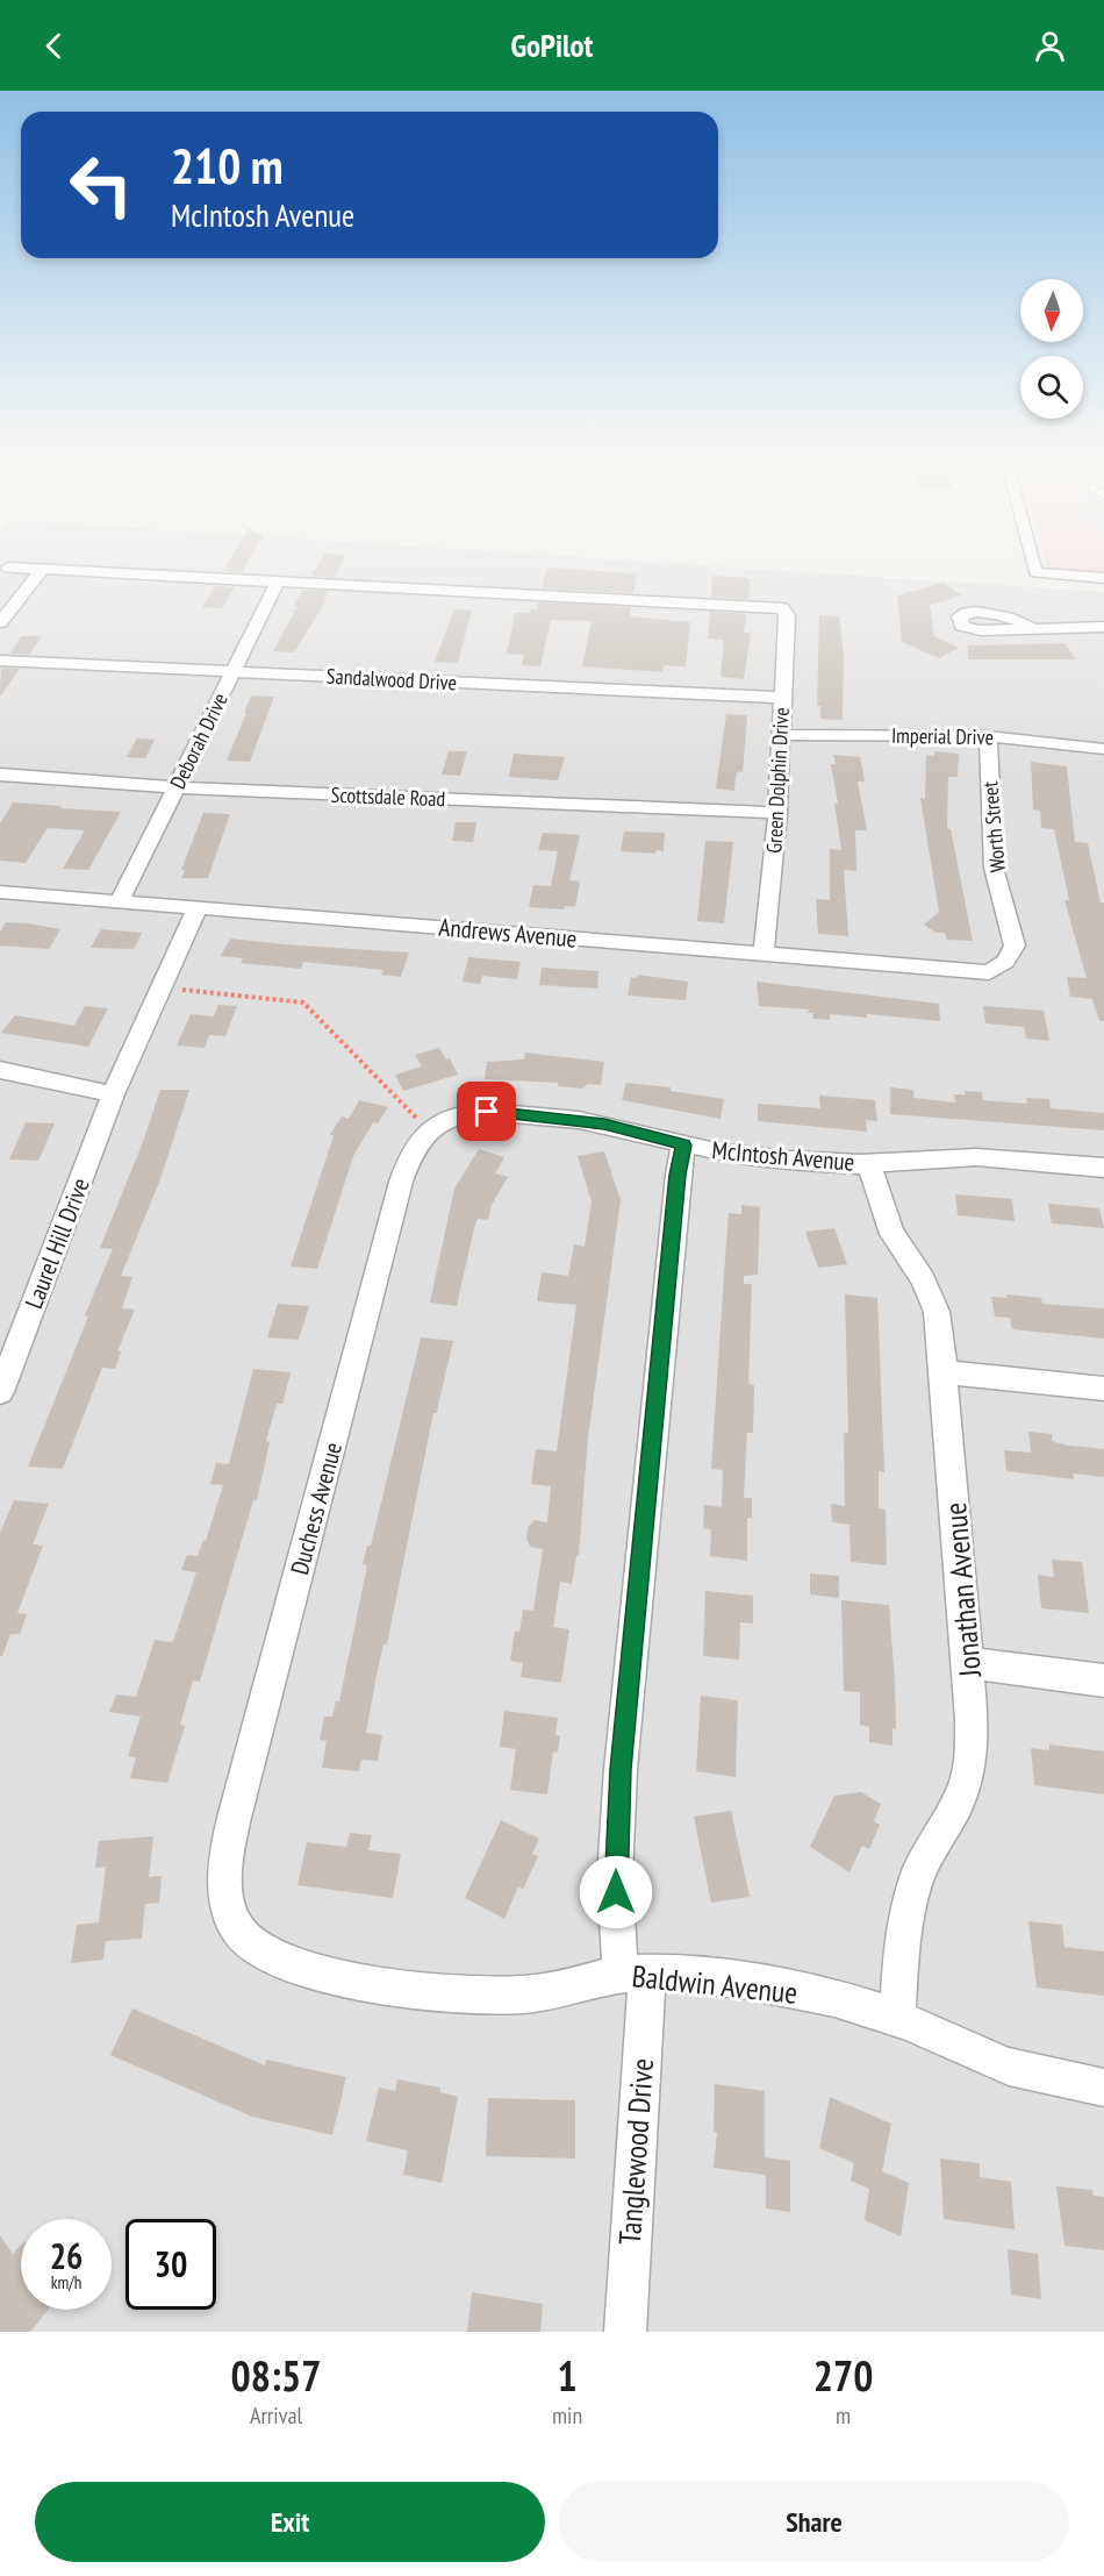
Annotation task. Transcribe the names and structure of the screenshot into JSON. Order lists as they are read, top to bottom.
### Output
{
  "streets": {
    "street": [
      "Sandalwood Drive",
      "Imperial Drive",
      "Deborah Drive",
      "Green Dolphin Drive",
      "Scottsdale Road",
      "Worth Street",
      "Andrews Avenue",
      "McIntosh Avenue",
      "Laurel Hill Drive",
      "Duchess Avenue",
      "Jonathan Avenue",
      "Baldwin Avenue",
      "Tanglewood Drive"
    ]
  },
  "crossings": [
    ["Sandalwood Drive", "Deborah Drive"],
    ["Sandalwood Drive", "Green Dolphin Drive"],
    ["Imperial Drive", "Green Dolphin Drive"],
    ["Imperial Drive", "Worth Street"],
    ["Deborah Drive", "Green Dolphin Drive"],
    ["Deborah Drive", "Scottsdale Road"],
    ["Deborah Drive", "Andrews Avenue"],
    ["Green Dolphin Drive", "Scottsdale Road"],
    ["Green Dolphin Drive", "Andrews Avenue"],
    ["Worth Street", "Andrews Avenue"],
    ["Andrews Avenue", "Laurel Hill Drive"],
    ["McIntosh Avenue", "Duchess Avenue"],
    ["McIntosh Avenue", "Jonathan Avenue"],
    ["McIntosh Avenue", "Tanglewood Drive"],
    ["Duchess Avenue", "Baldwin Avenue"],
    ["Jonathan Avenue", "Baldwin Avenue"],
    ["Baldwin Avenue", "Tanglewood Drive"]
  ],
  "north": "bottom",
  "page": {
    "header": "GoPilot",
    "turn": ["210 m", "McIntosh Avenue"],
    "speed": "26 km/h",
    "limit": "30",
    "eta": [
      "08:57",
      "Arrival",
      "1",
      "min",
      "270",
      "m"
    ],
    "buttons": ["Exit", "Share"]
  }
}
